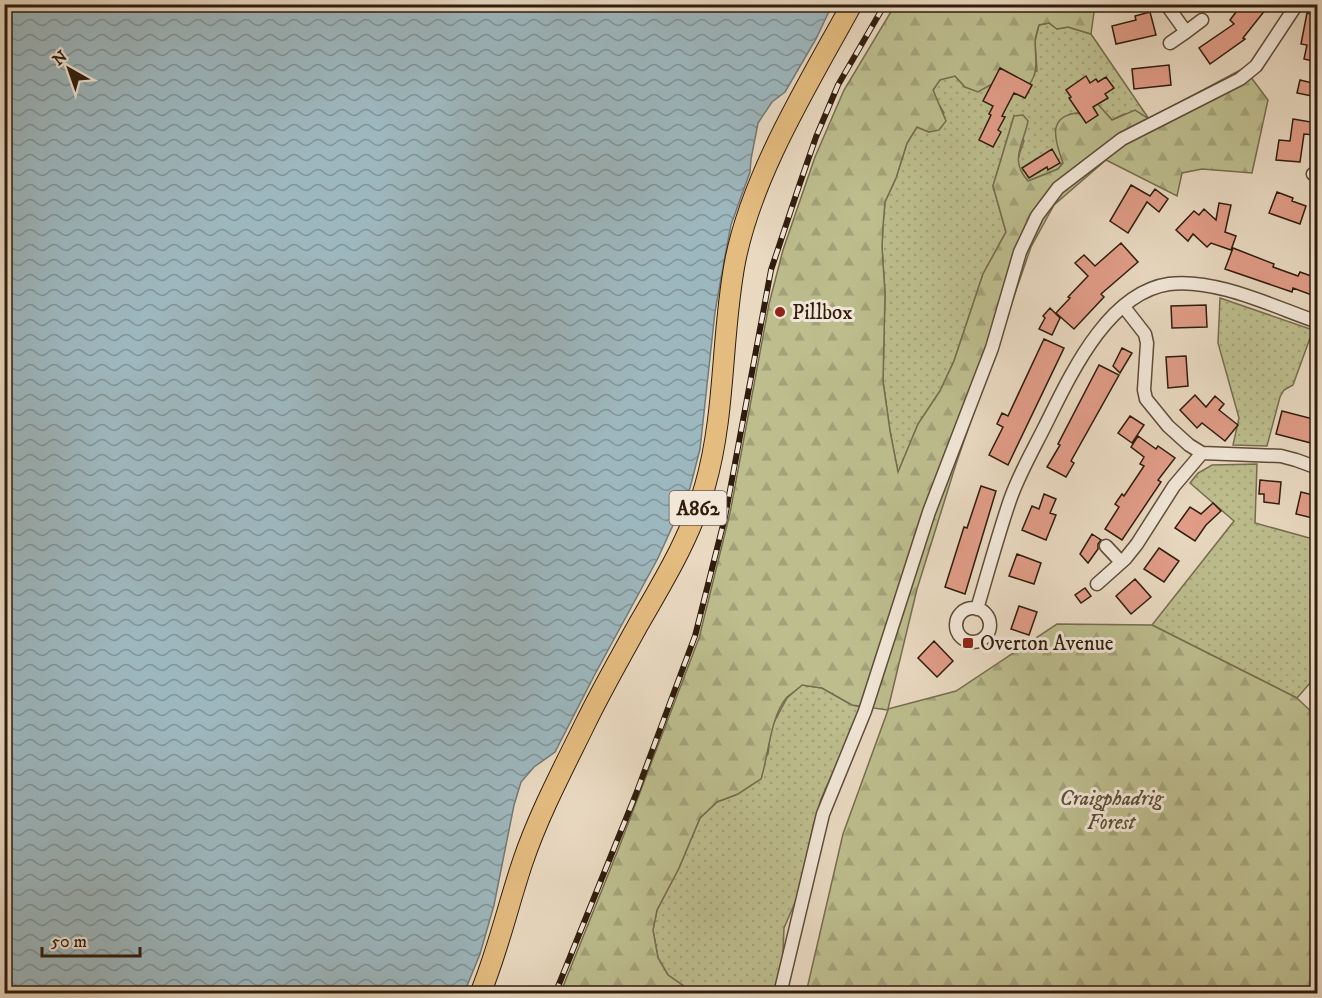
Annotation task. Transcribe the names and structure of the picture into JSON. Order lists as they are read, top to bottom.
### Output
{
  "streets": {
    "main road": ["A862"]
  },
  "parks": ["Craigphadrig Forest"],
  "places": {
    "other": ["Pillbox"],
    "transit": ["Overton Avenue"]
  },
  "scale_bar": "50 m",
  "north": "top left"
}
